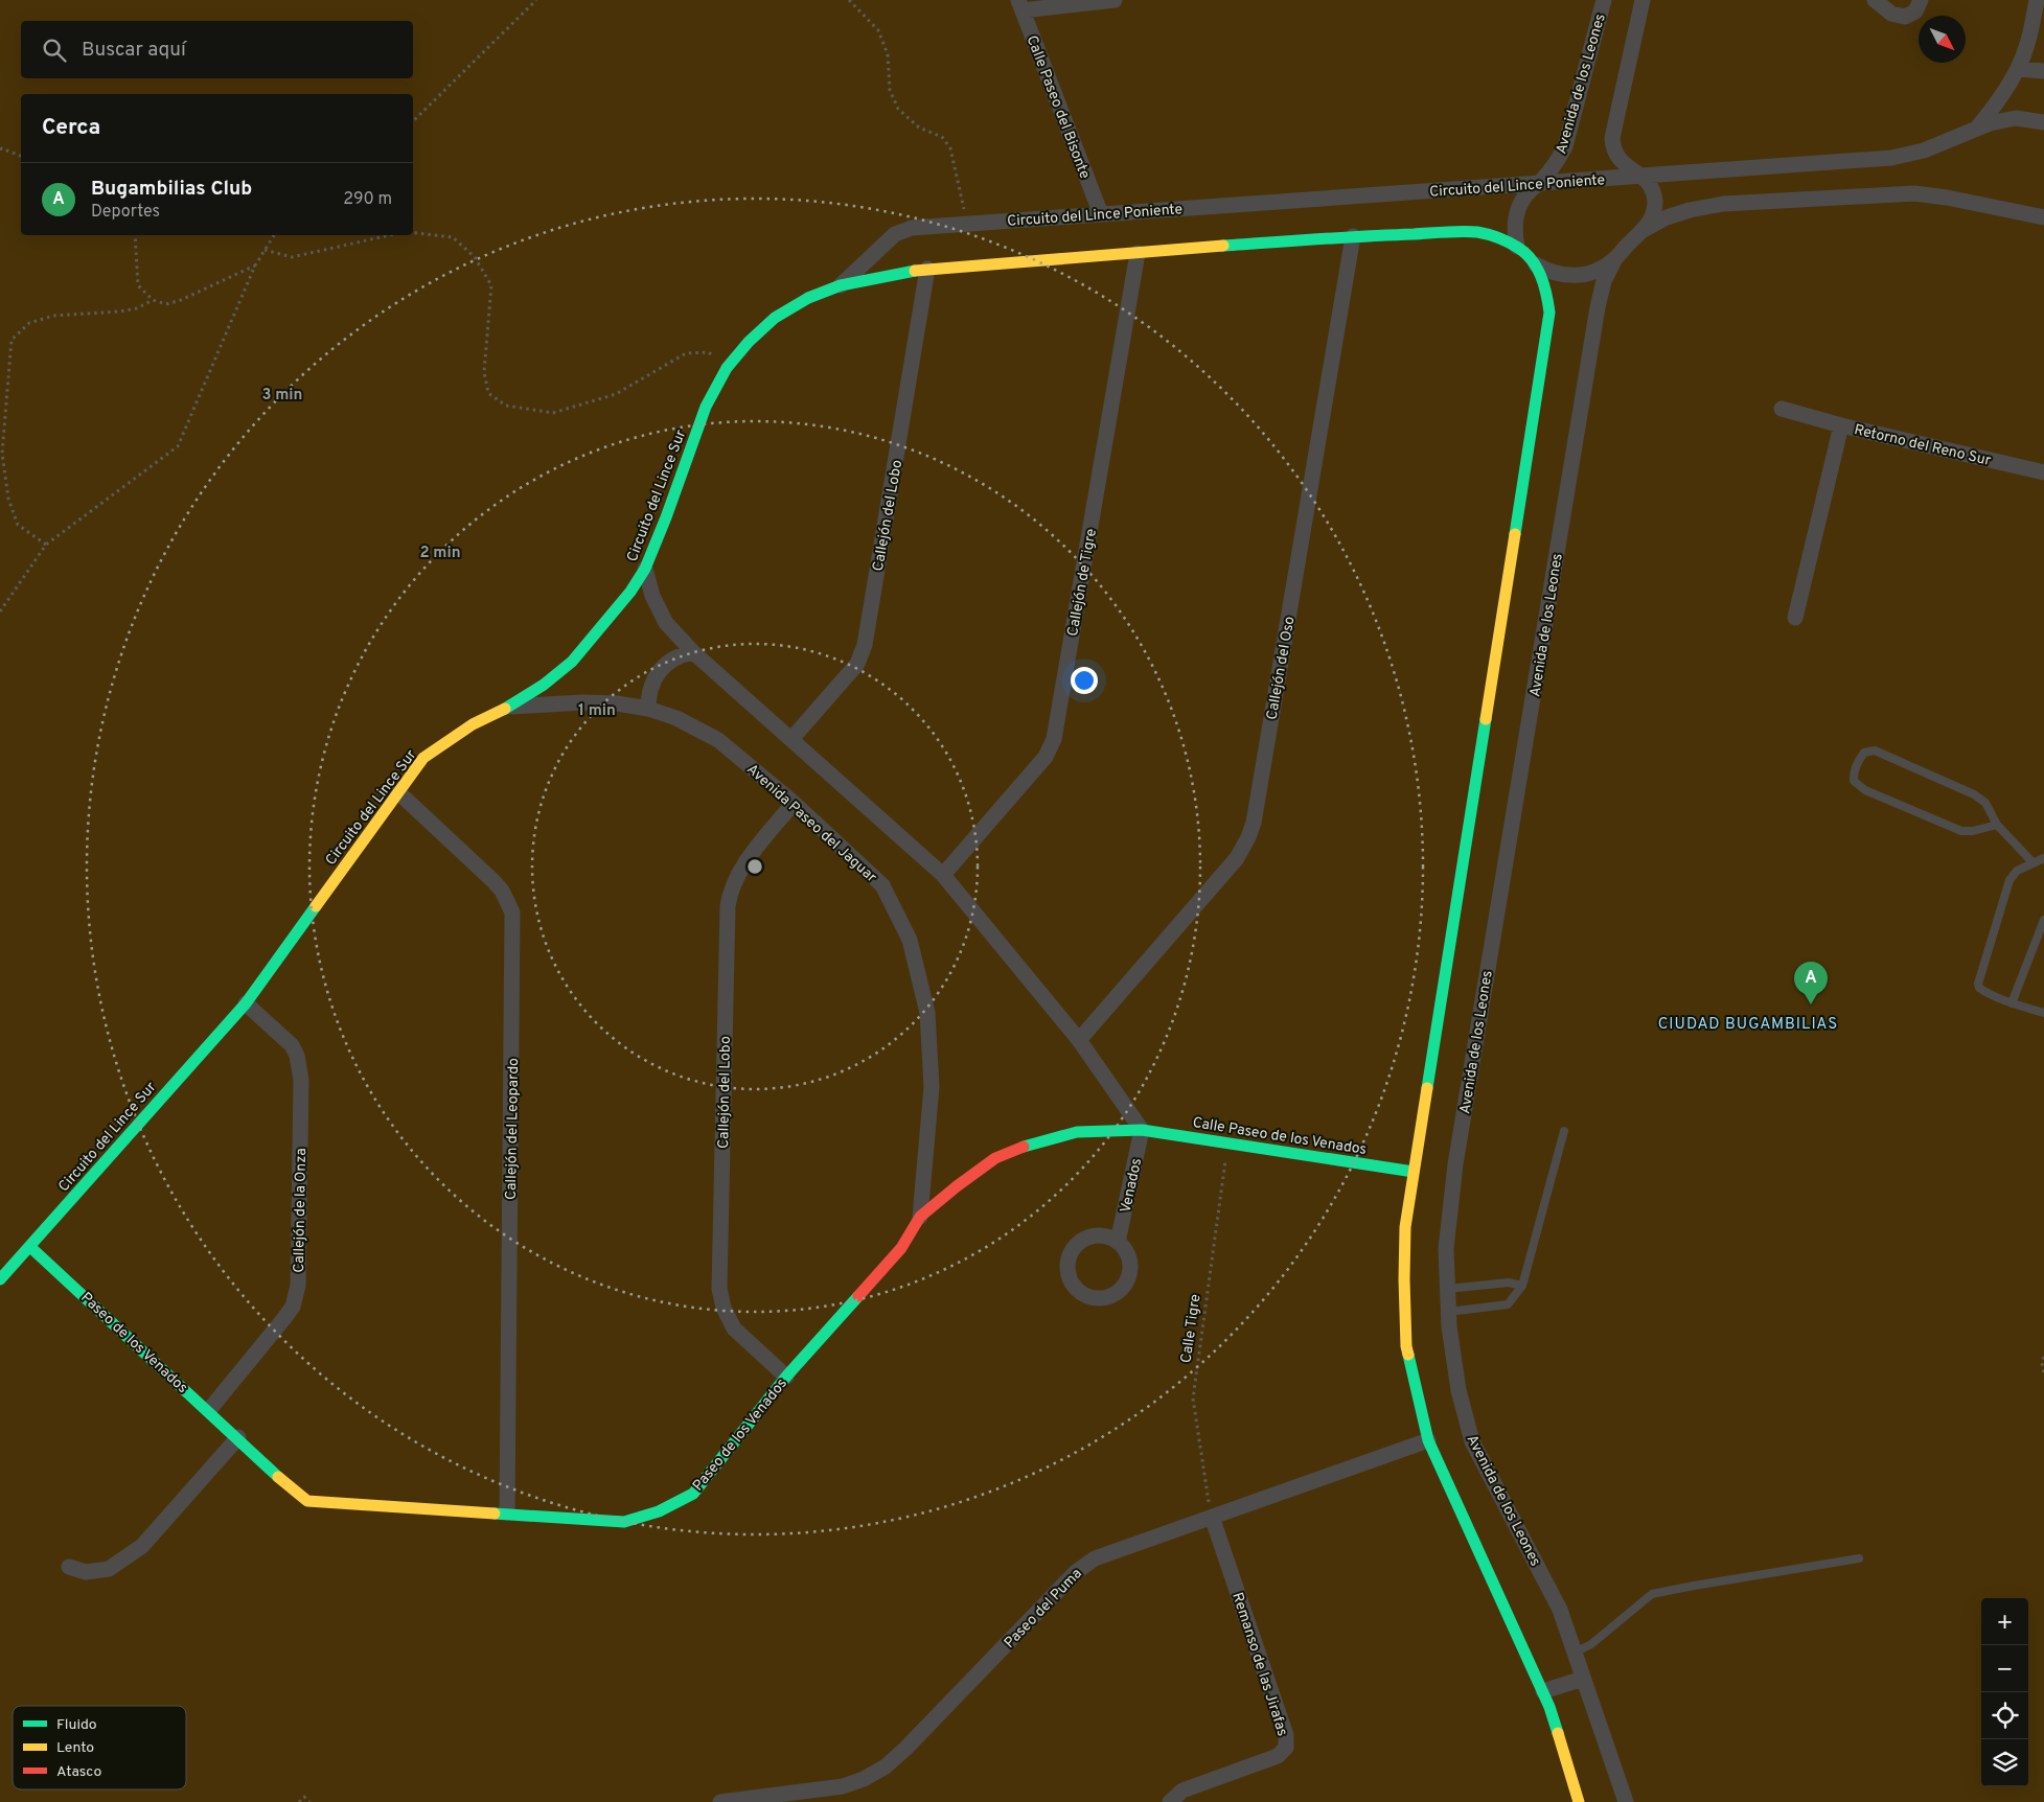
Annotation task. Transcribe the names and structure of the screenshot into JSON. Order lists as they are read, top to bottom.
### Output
{
  "streets": {
    "street": [
      "Avenida de los Leones",
      "Calle Paseo del Bisonte",
      "Circuito del Lince Poniente",
      "Retorno del Reno Sur",
      "Circuito del Lince Sur",
      "Callejón del Lobo",
      "Callejón de Tigre",
      "Callejón del Oso",
      "Avenida Paseo del Jaguar",
      "Callejón del Leopardo",
      "Calle Paseo de los Venados",
      "Venados",
      "Callejón de la Onza",
      "Paseo de los Venados",
      "Paseo del Puma",
      "Remanso de las Jirafas"
    ],
    "path": ["Calle Tigre"]
  },
  "crossings": [
    ["Avenida de los Leones", "Circuito del Lince Poniente"],
    ["Calle Paseo del Bisonte", "Circuito del Lince Poniente"],
    ["Circuito del Lince Poniente", "Circuito del Lince Sur"],
    ["Circuito del Lince Sur", "Avenida Paseo del Jaguar"],
    ["Circuito del Lince Sur", "Callejón del Leopardo"],
    ["Circuito del Lince Sur", "Callejón de la Onza"],
    ["Circuito del Lince Sur", "Paseo de los Venados"],
    ["Callejón del Lobo", "Avenida Paseo del Jaguar"],
    ["Callejón del Lobo", "Paseo de los Venados"],
    ["Avenida Paseo del Jaguar", "Paseo de los Venados"],
    ["Callejón del Leopardo", "Paseo de los Venados"],
    ["Calle Paseo de los Venados", "Venados"],
    ["Calle Paseo de los Venados", "Calle Tigre"],
    ["Calle Paseo de los Venados", "Paseo de los Venados"],
    ["Venados", "Paseo de los Venados"],
    ["Callejón de la Onza", "Paseo de los Venados"],
    ["Calle Tigre", "Paseo del Puma"],
    ["Calle Tigre", "Remanso de las Jirafas"],
    ["Paseo del Puma", "Remanso de las Jirafas"]
  ],
  "districts": ["CIUDAD BUGAMBILIAS"],
  "legend": ["Fluido", "Lento", "Atasco"],
  "north": "bottom right",
  "page": {
    "search": "Buscar aquí",
    "heading": "Cerca",
    "list": [
      {
        "mark": "A",
        "name": "Bugambilias Club",
        "note": "Deportes",
        "value": "290 m"
      }
    ],
    "pins": "A",
    "map_buttons": ["+", "−"]
  },
  "rings": ["3 min", "2 min", "1 min"]
}
